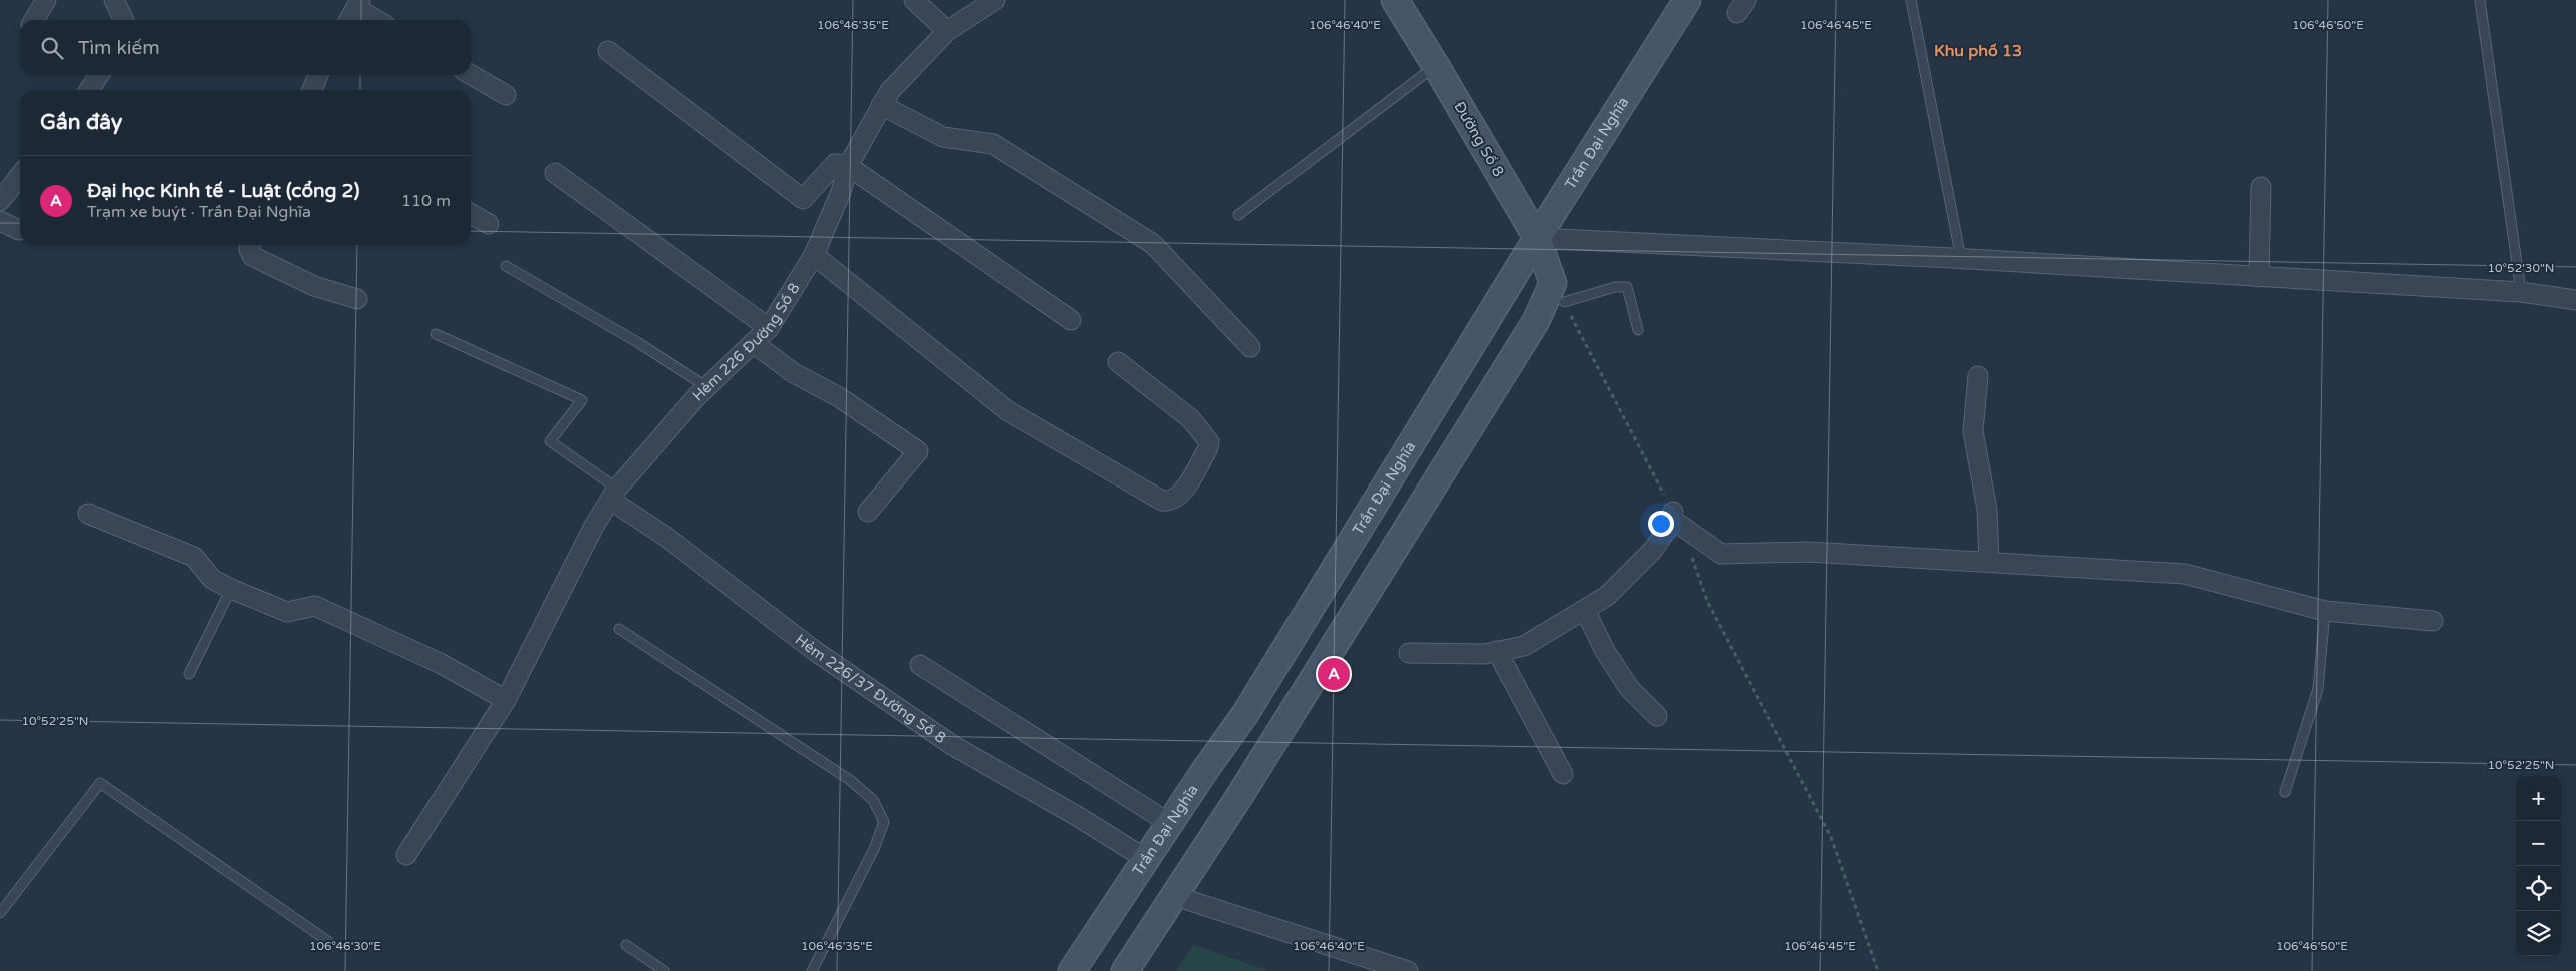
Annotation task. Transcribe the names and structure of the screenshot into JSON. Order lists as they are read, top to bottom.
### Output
{
  "streets": {
    "street": [
      "Đường Số 8",
      "Trần Đại Nghĩa",
      "Hẻm 226 Đường Số 8",
      "Hẻm 226/37 Đường Số 8"
    ]
  },
  "crossings": [
    ["Đường Số 8", "Trần Đại Nghĩa"],
    ["Trần Đại Nghĩa", "Hẻm 226/37 Đường Số 8"],
    ["Hẻm 226 Đường Số 8", "Hẻm 226/37 Đường Số 8"]
  ],
  "districts": ["Khu phố 13"],
  "page": {
    "search": "Tìm kiếm",
    "heading": "Gần đây",
    "list": [
      {
        "mark": "A",
        "name": "Đại học Kinh tế - Luật (cổng 2)",
        "note": "Trạm xe buýt · Trần Đại Nghĩa",
        "value": "110 m"
      }
    ],
    "pins": "A",
    "map_buttons": ["+", "−"]
  },
  "coordinates": [
    "106°46'35\"E",
    "106°46'40\"E",
    "106°46'45\"E",
    "106°46'50\"E",
    "10°52'30\"N",
    "10°52'25\"N",
    "106°46'30\"E"
  ]
}
